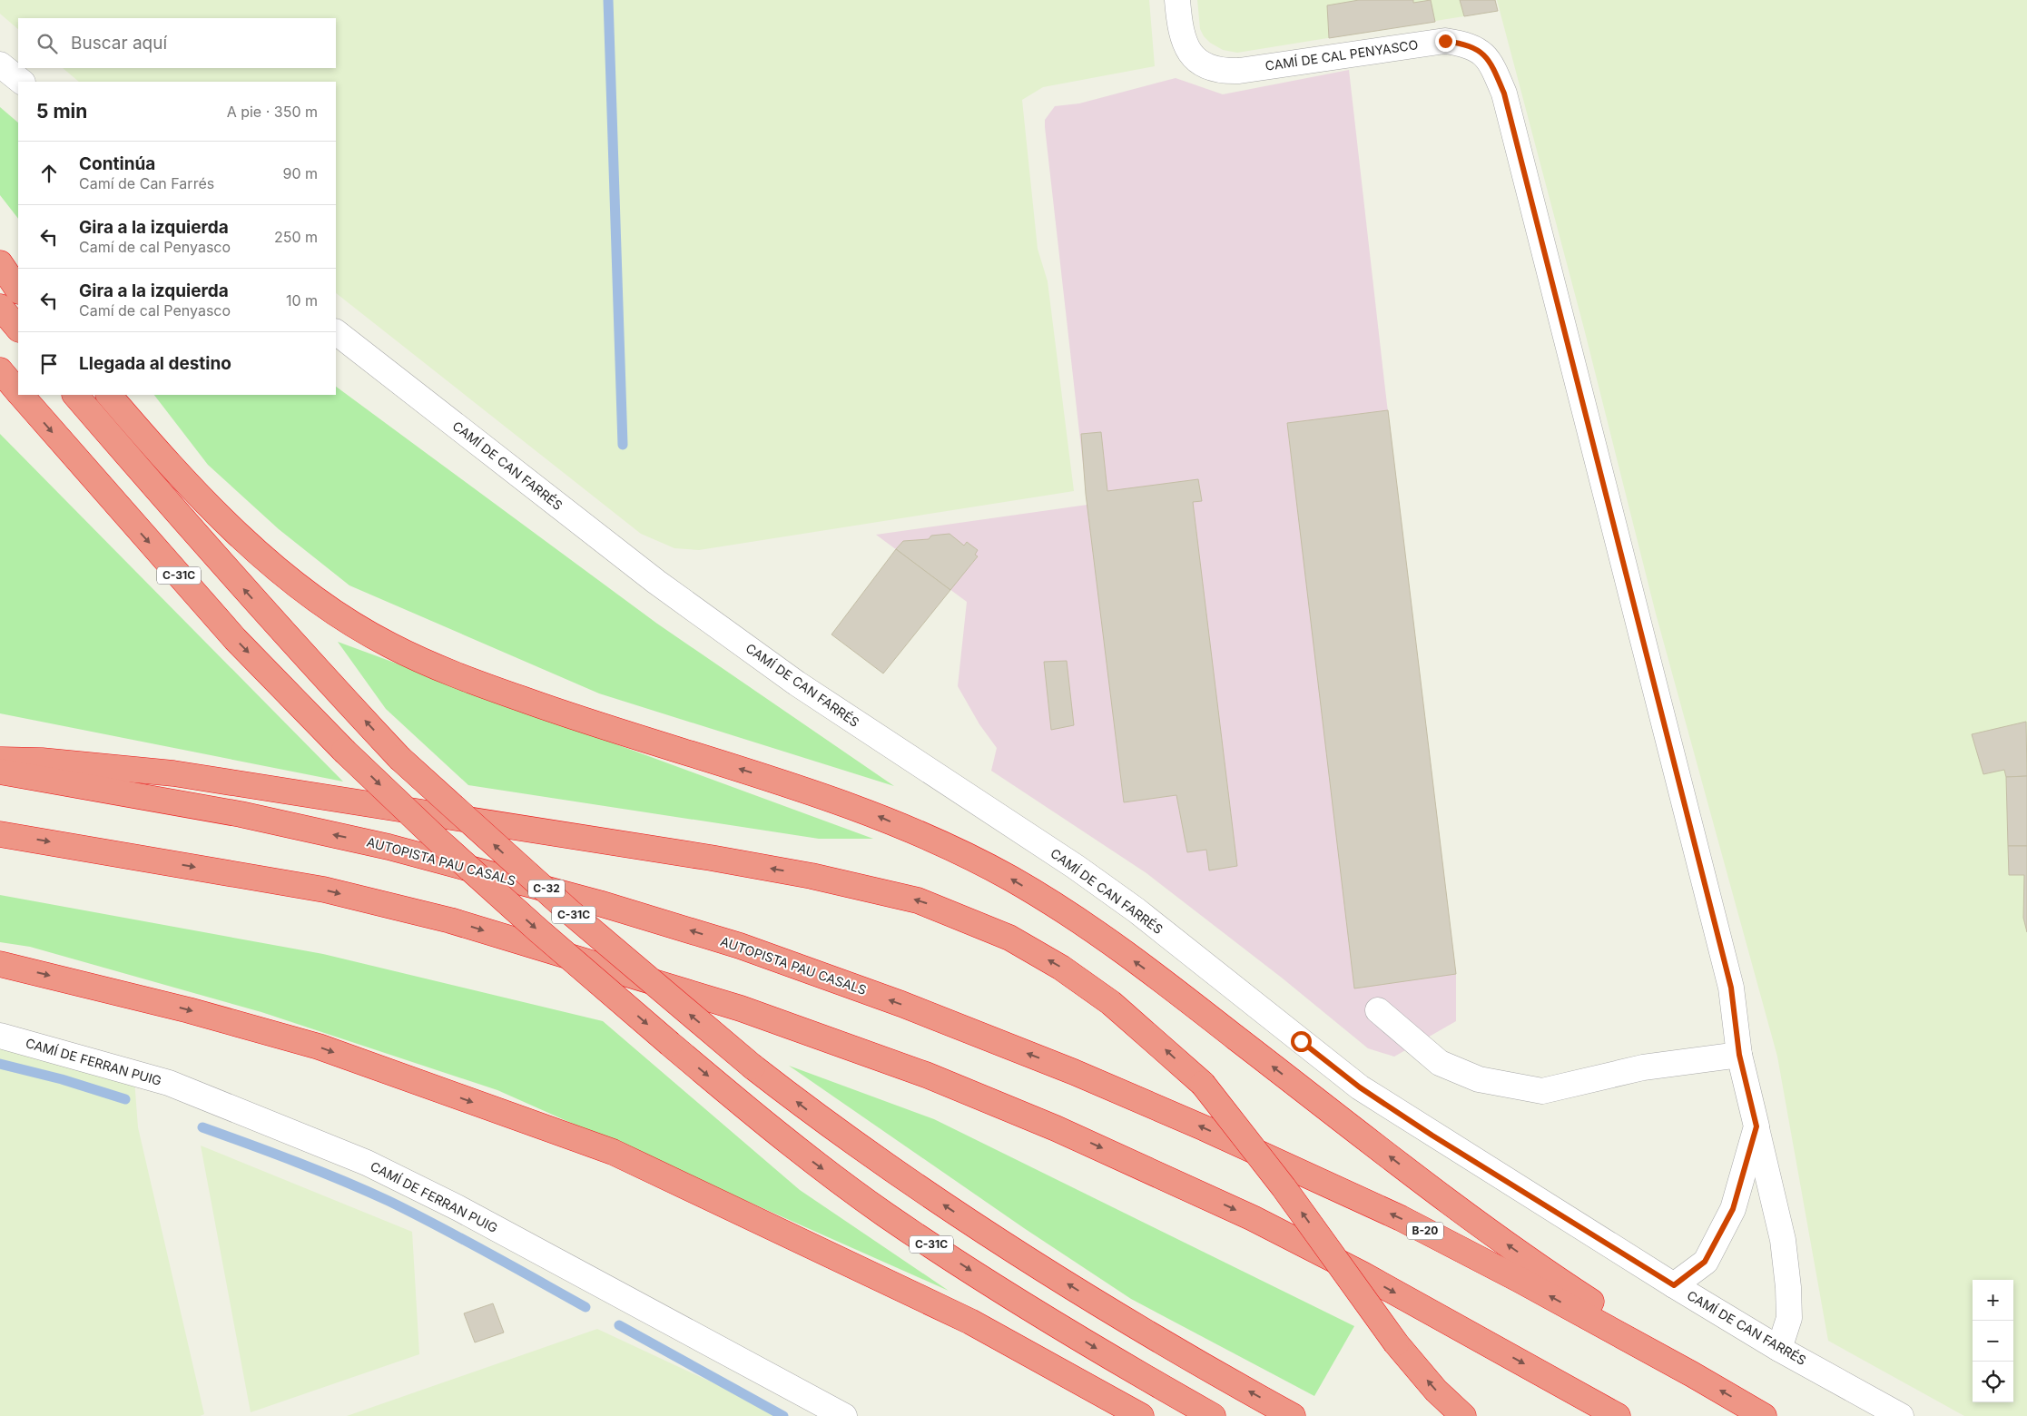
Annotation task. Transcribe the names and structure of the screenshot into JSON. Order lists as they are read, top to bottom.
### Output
{
  "streets": {
    "highway": [
      "C-31C",
      "AUTOPISTA PAU CASALS",
      "C-32",
      "B-20"
    ],
    "street": ["CAMÍ DE CAL PENYASCO", "CAMÍ DE CAN FARRÉS", "CAMÍ DE FERRAN PUIG"]
  },
  "crossings": [
    ["CAMÍ DE CAL PENYASCO", "CAMÍ DE CAN FARRÉS"],
    ["AUTOPISTA PAU CASALS", "B-20"]
  ],
  "page": {
    "search": "Buscar aquí",
    "heading": ["5 min", "A pie · 350 m"],
    "list": [
      ["Continúa", "Camí de Can Farrés", "90 m"],
      ["Gira a la izquierda", "Camí de cal Penyasco", "250 m"],
      ["Gira a la izquierda", "Camí de cal Penyasco", "10 m"],
      "Llegada al destino"
    ],
    "map_buttons": ["+", "−"]
  }
}
